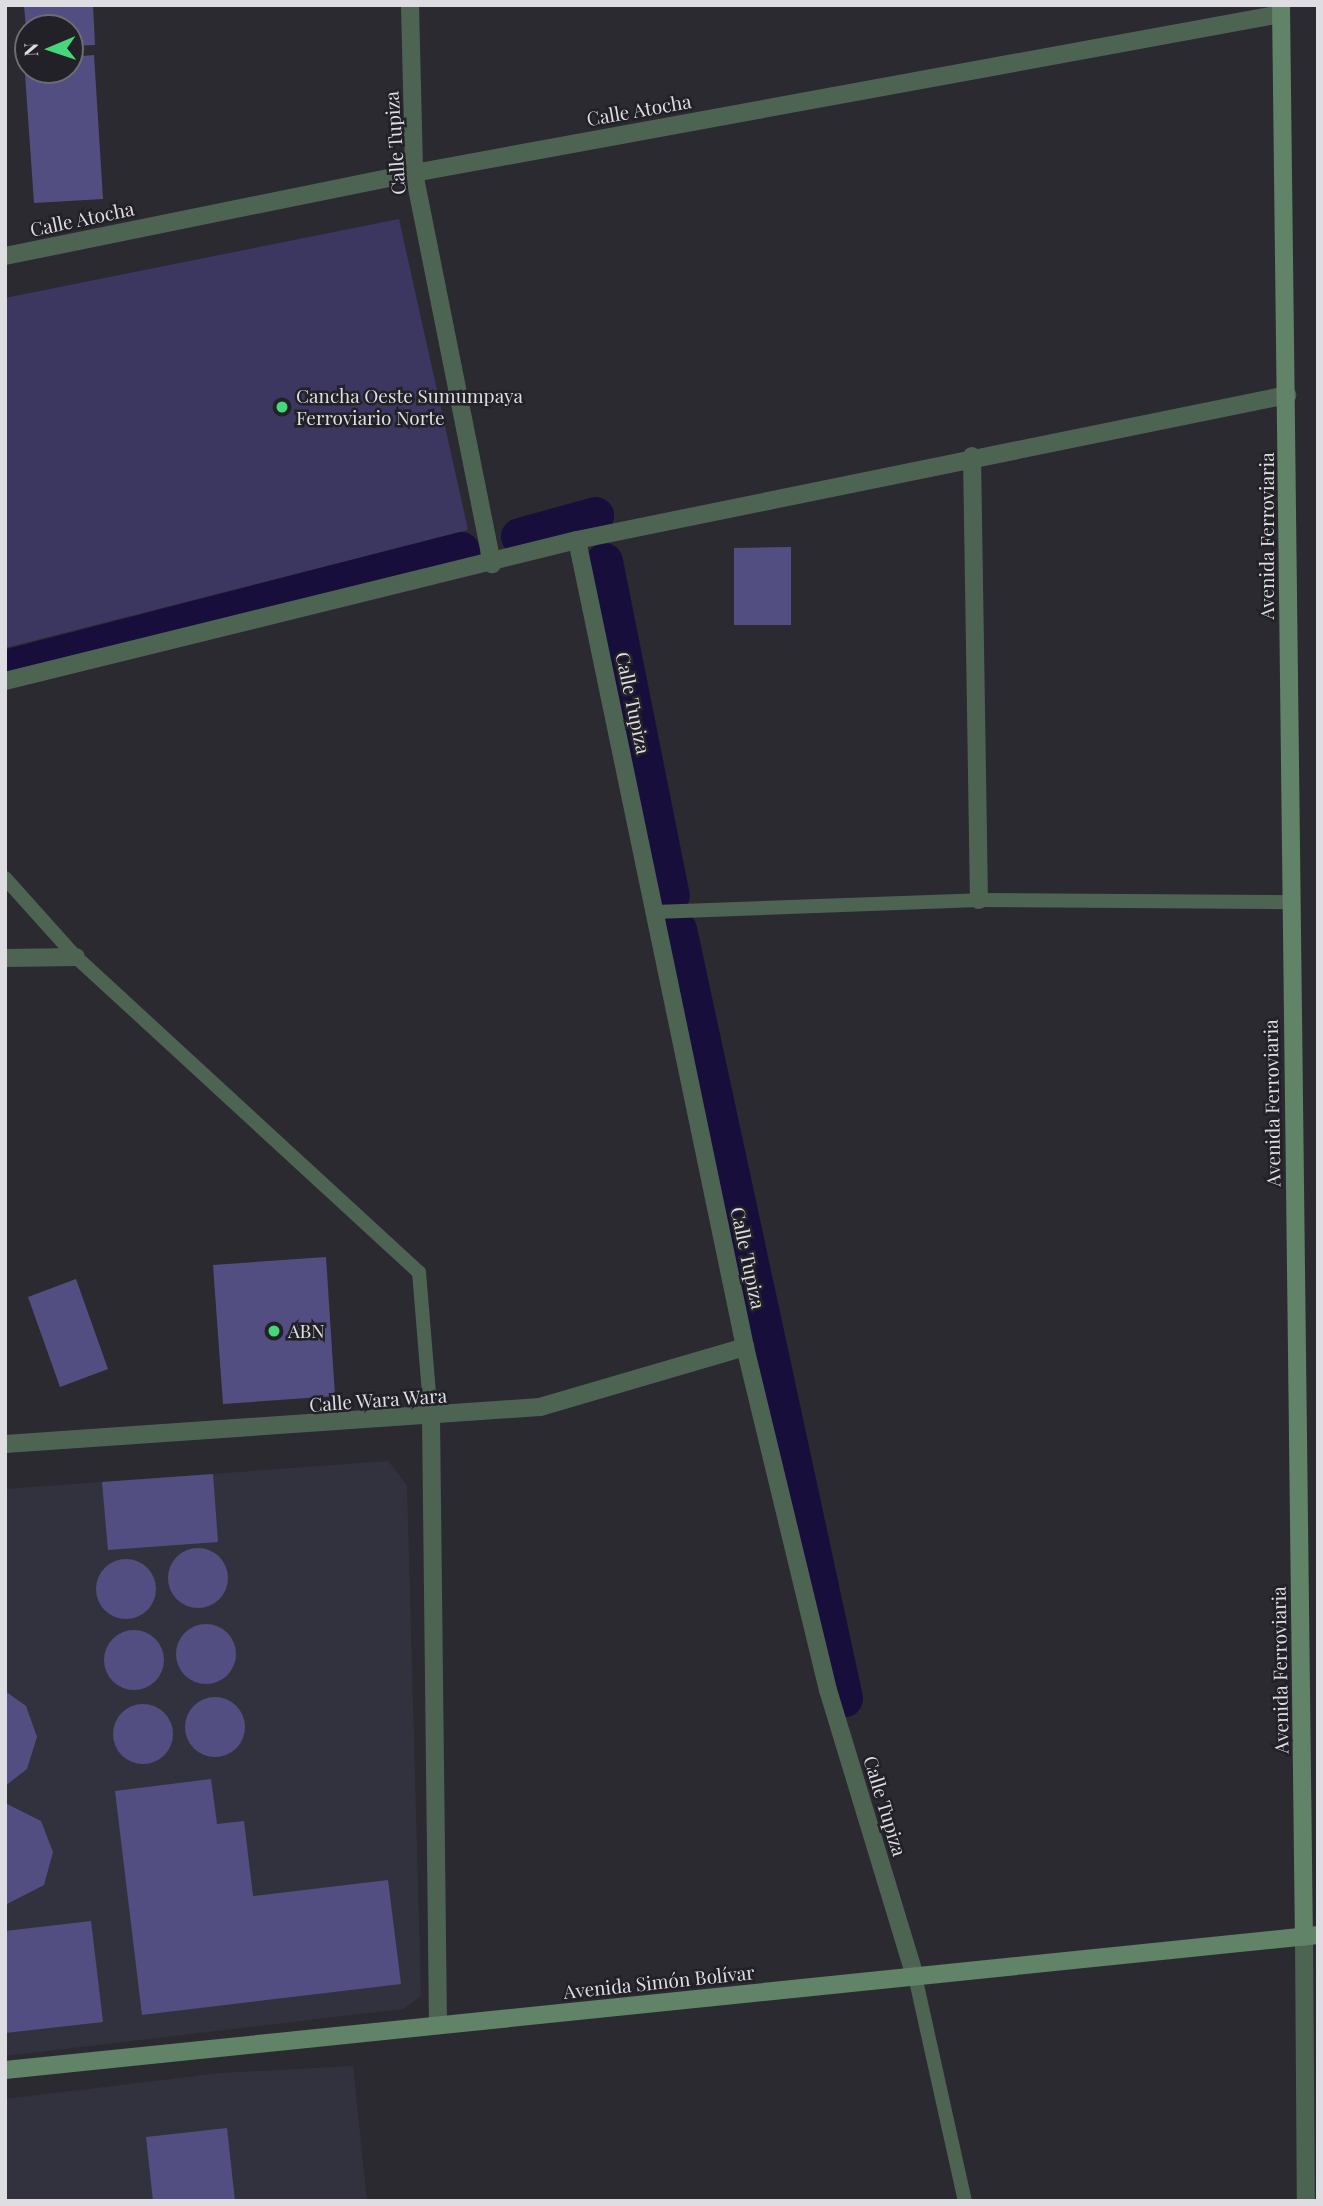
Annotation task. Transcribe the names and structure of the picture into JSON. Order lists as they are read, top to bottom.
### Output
{
  "streets": {
    "street": [
      "Calle Atocha",
      "Calle Tupiza",
      "Avenida Ferroviaria",
      "Calle Wara Wara",
      "Avenida Simón Bolívar"
    ]
  },
  "crossings": [
    ["Calle Atocha", "Calle Tupiza"],
    ["Calle Atocha", "Avenida Ferroviaria"],
    ["Calle Tupiza", "Calle Wara Wara"],
    ["Calle Tupiza", "Avenida Simón Bolívar"],
    ["Avenida Ferroviaria", "Avenida Simón Bolívar"]
  ],
  "places": ["Cancha Oeste Sumumpaya Ferroviario Norte", "ABN"],
  "north": "left"
}
